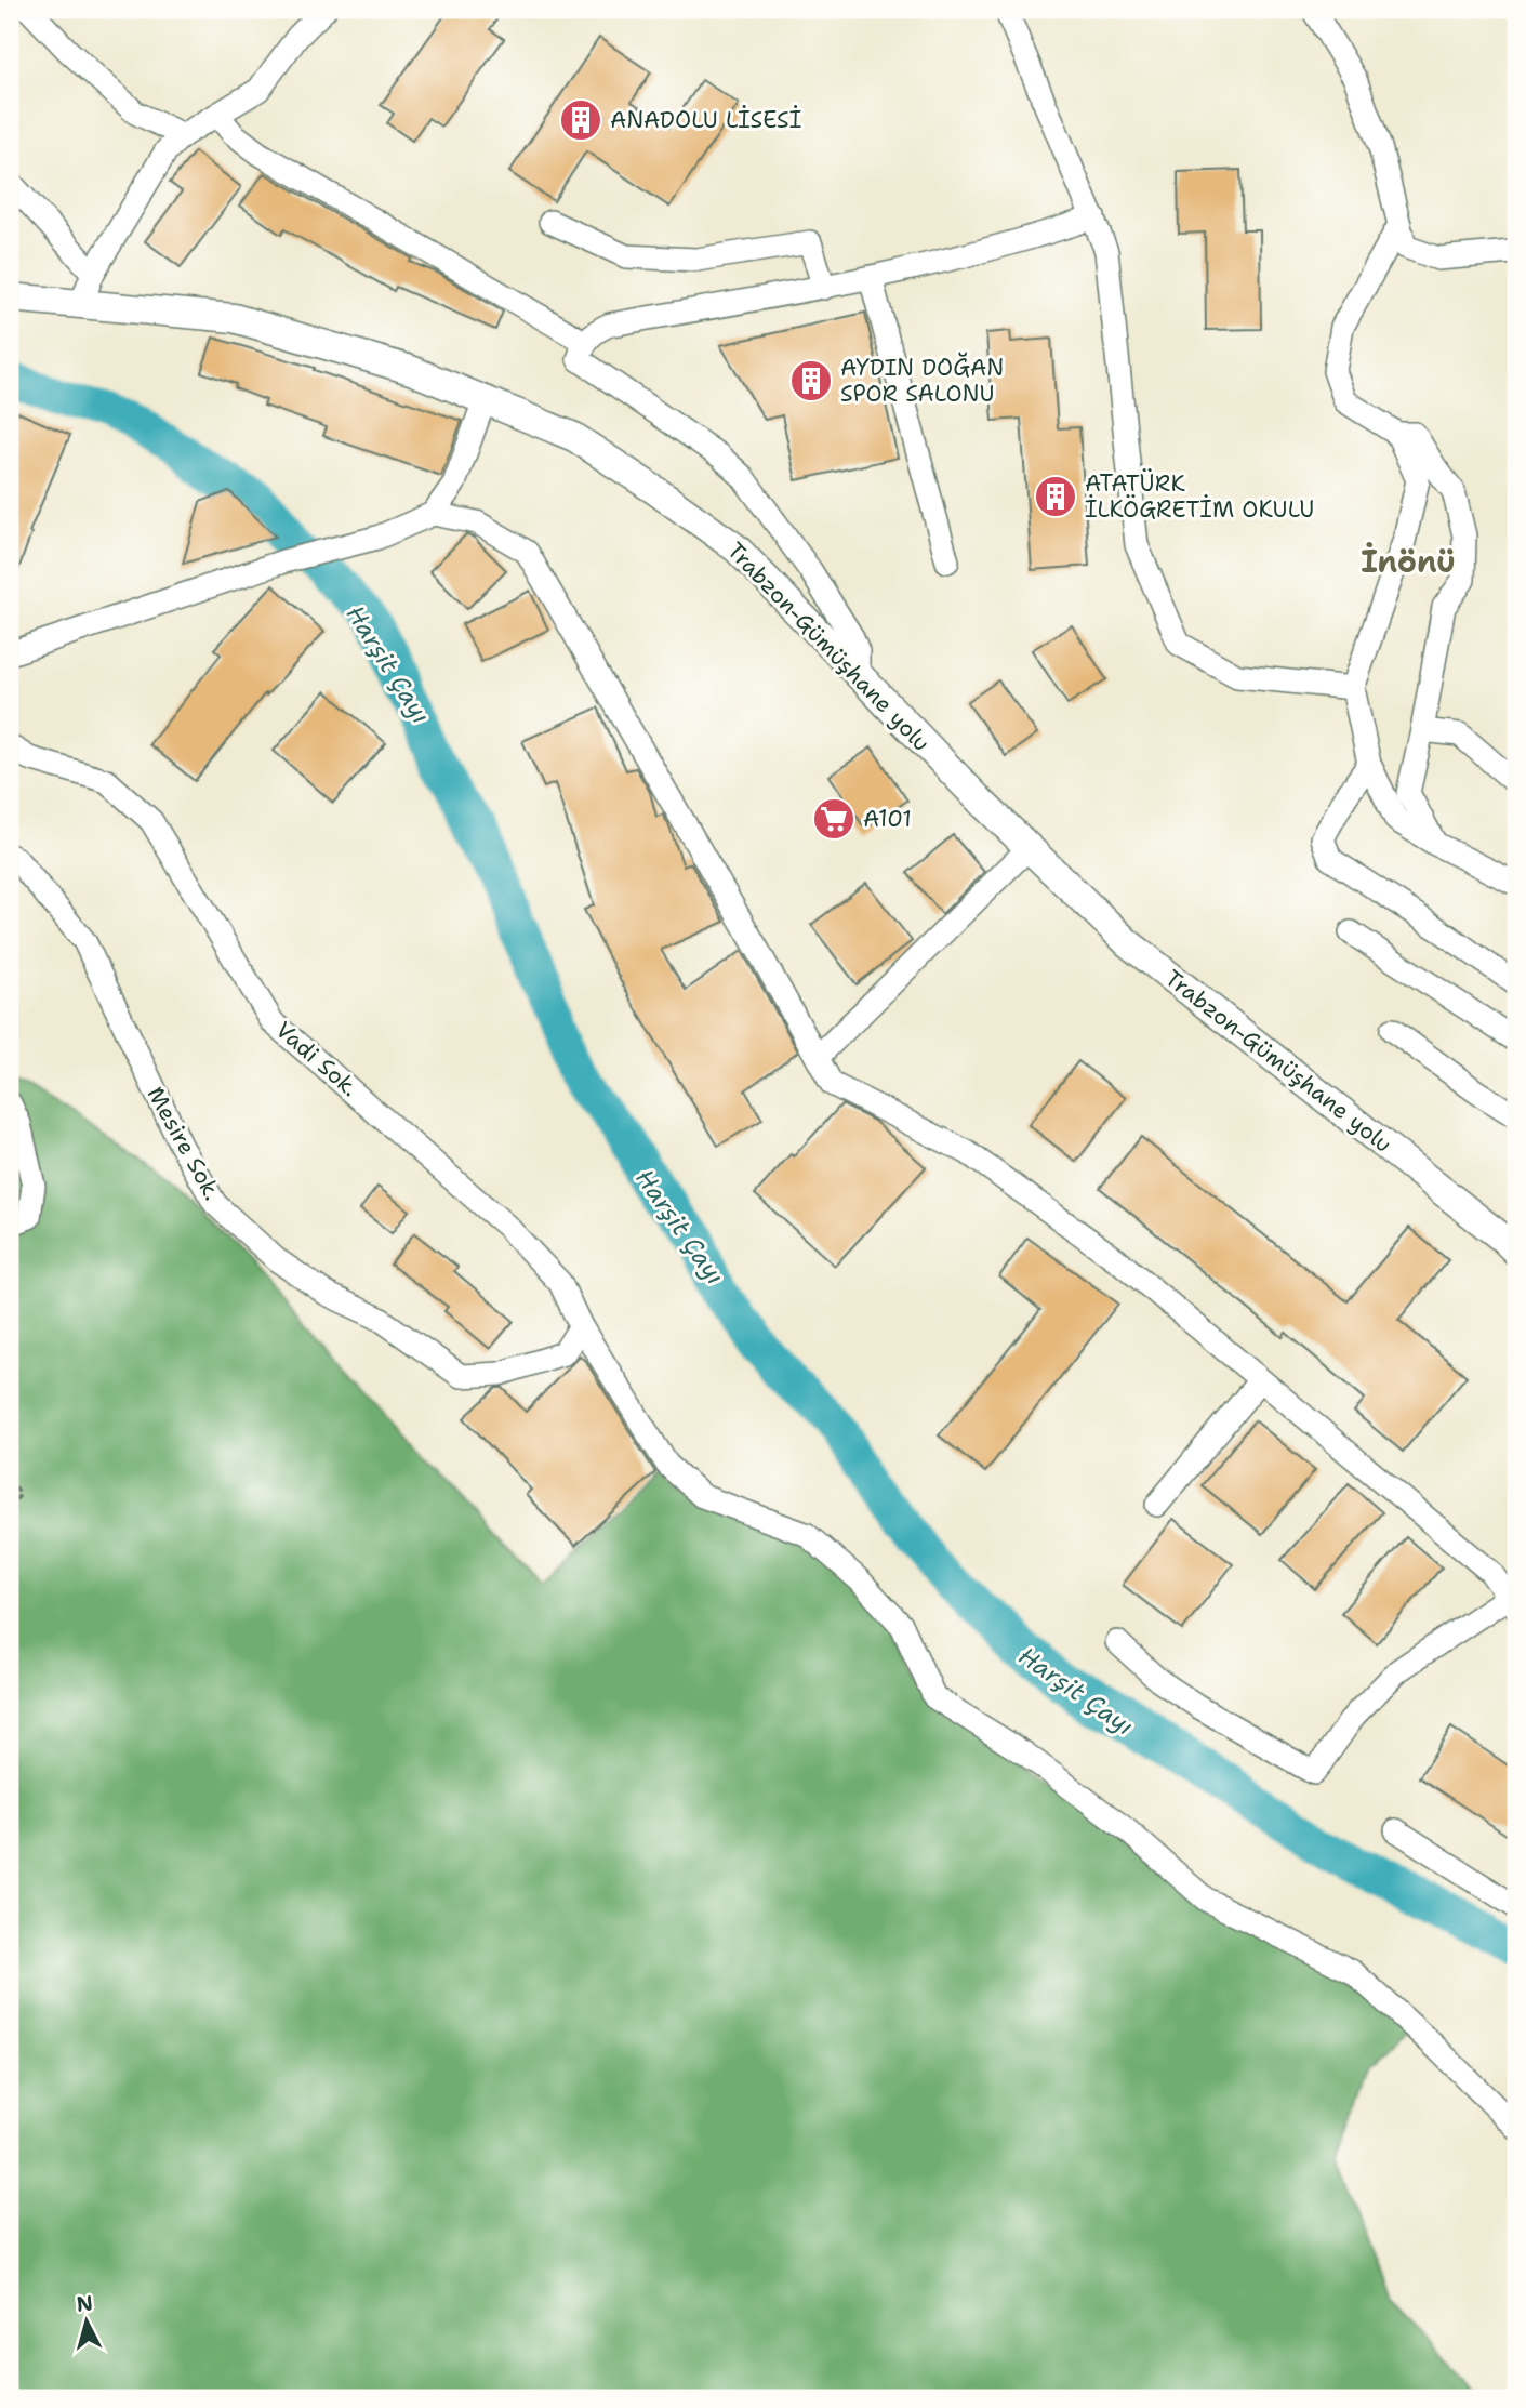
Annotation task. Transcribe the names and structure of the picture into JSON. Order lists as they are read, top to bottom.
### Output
{
  "streets": {
    "main road": ["Trabzon-Gümüşhane yolu"],
    "street": ["Vadi Sok.", "Mesire Sok."]
  },
  "crossings": [
    ["Vadi Sok.", "Mesire Sok."]
  ],
  "districts": ["İnönü"],
  "water": ["Harşit Çayı"],
  "places": {
    "building": ["ANADOLU LİSESİ", "AYDIN DOĞAN SPOR SALONU", "ATATÜRK İLKÖGRETİM OKULU"],
    "supermarket": ["A101"]
  },
  "north": "top"
}
